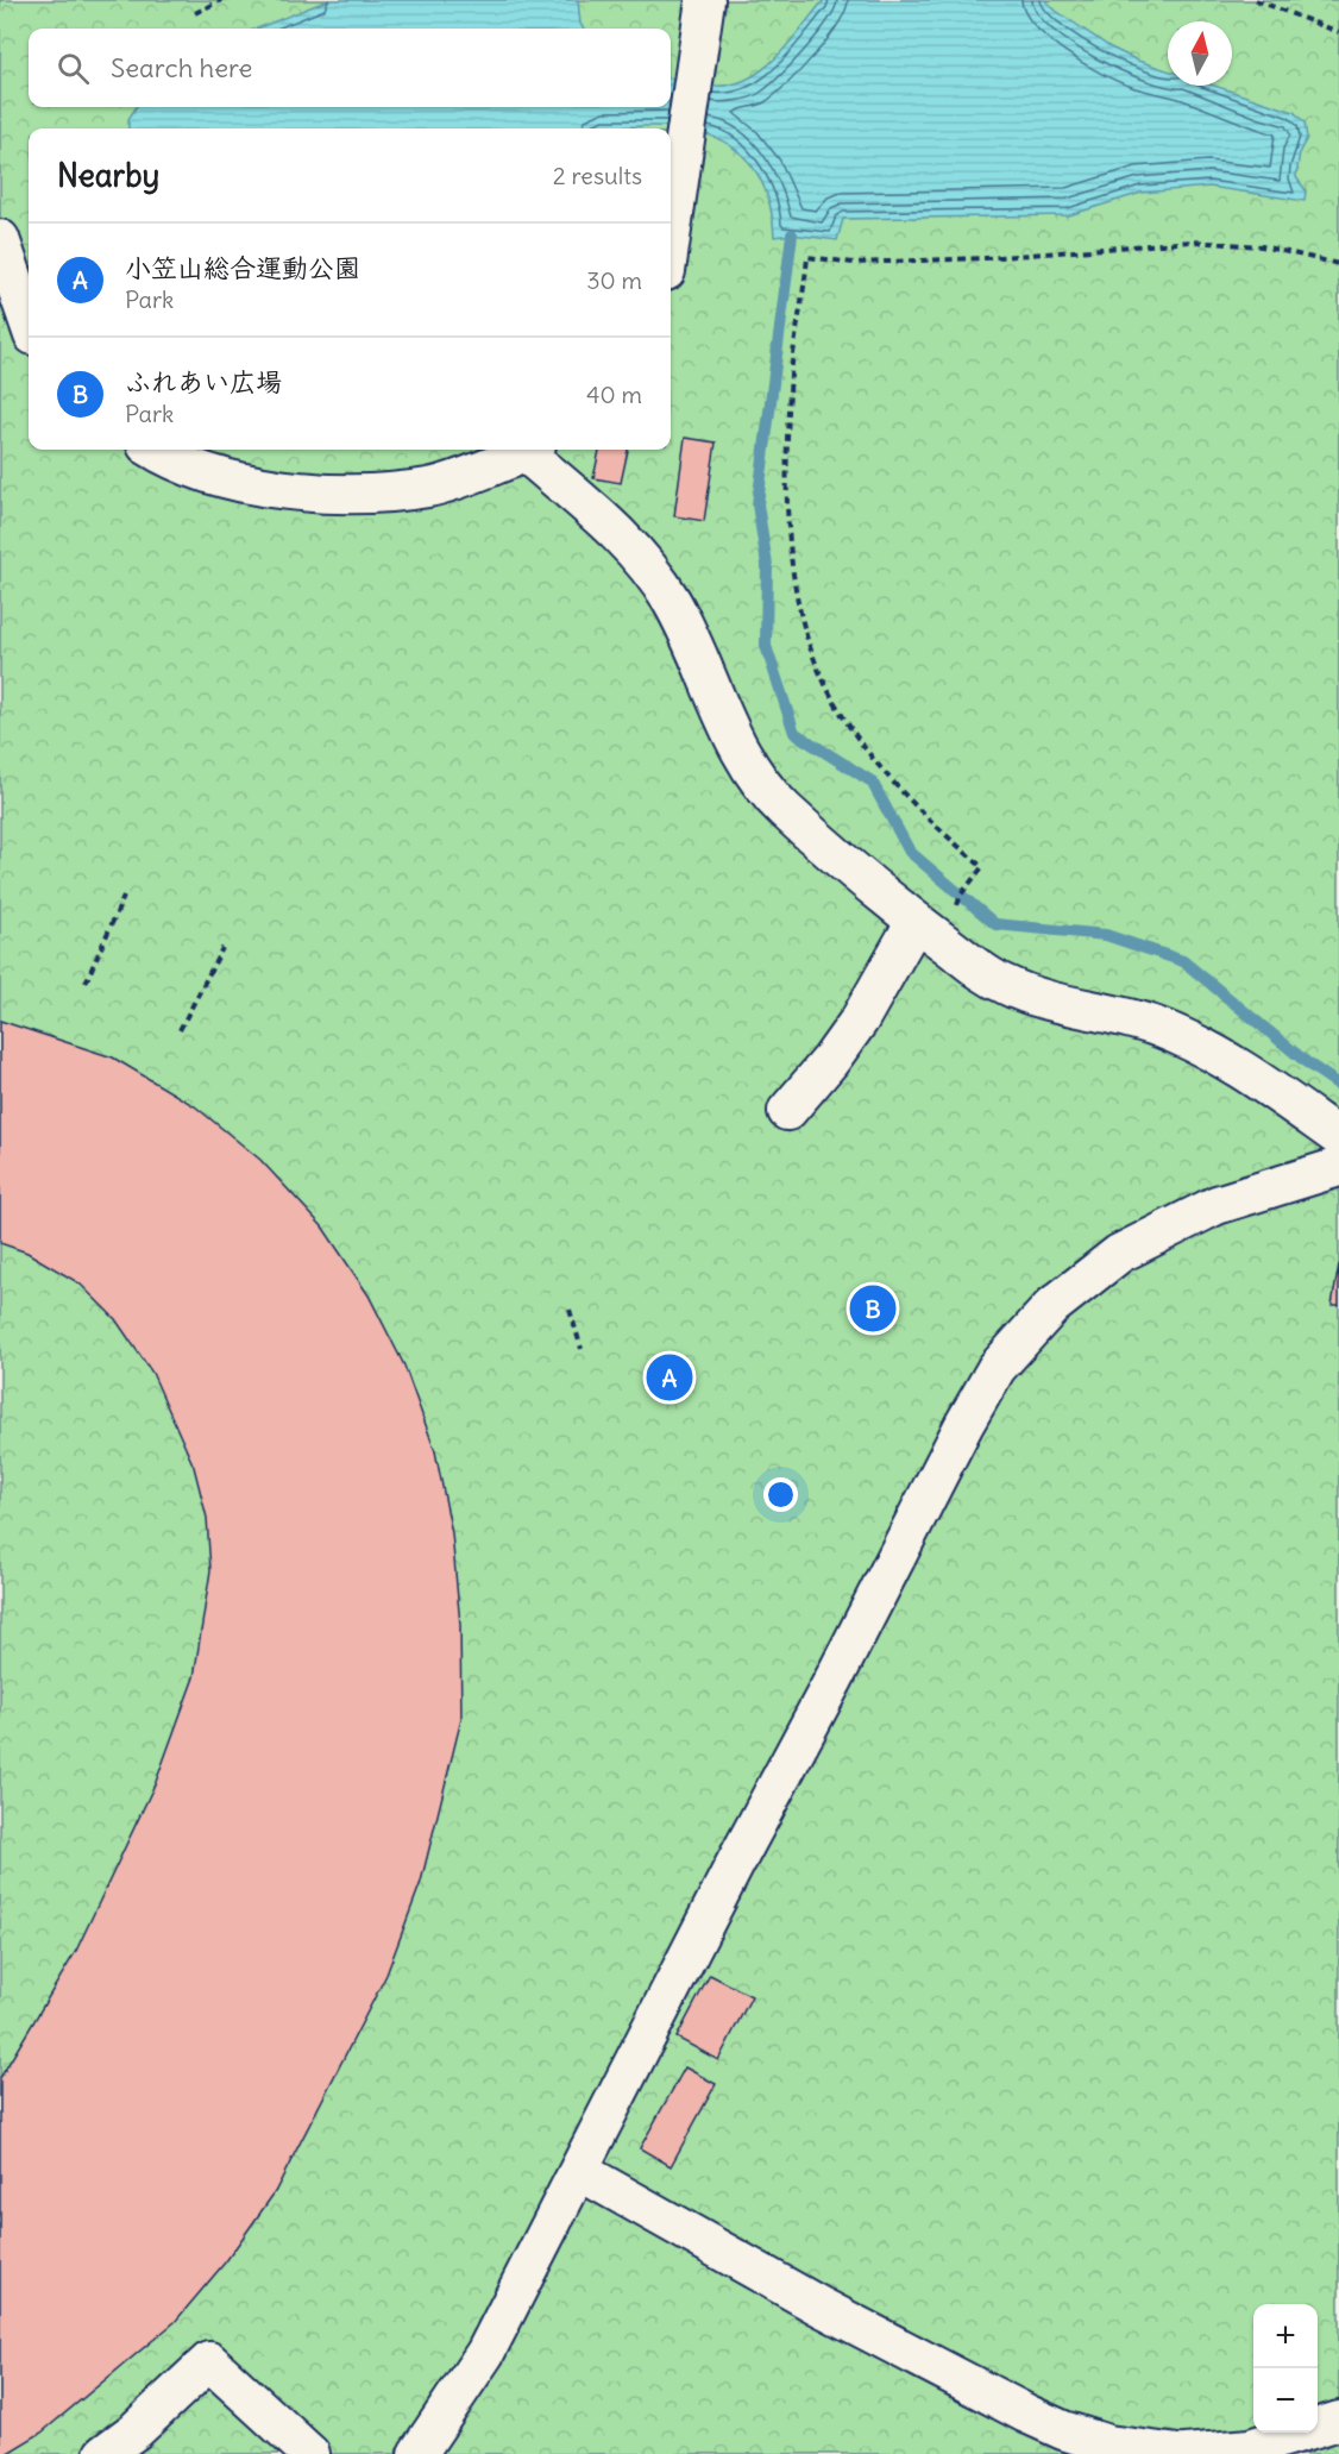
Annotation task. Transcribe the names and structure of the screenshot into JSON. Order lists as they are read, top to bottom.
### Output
{
  "north": "top",
  "page": {
    "search": "Search here",
    "heading": ["Nearby", "2 results"],
    "list": [
      {
        "mark": "A",
        "name": "小笠山総合運動公園",
        "note": "Park",
        "value": "30 m"
      },
      {
        "mark": "B",
        "name": "ふれあい広場",
        "note": "Park",
        "value": "40 m"
      }
    ],
    "pins": ["B", "A"],
    "map_buttons": ["+", "−"]
  }
}
